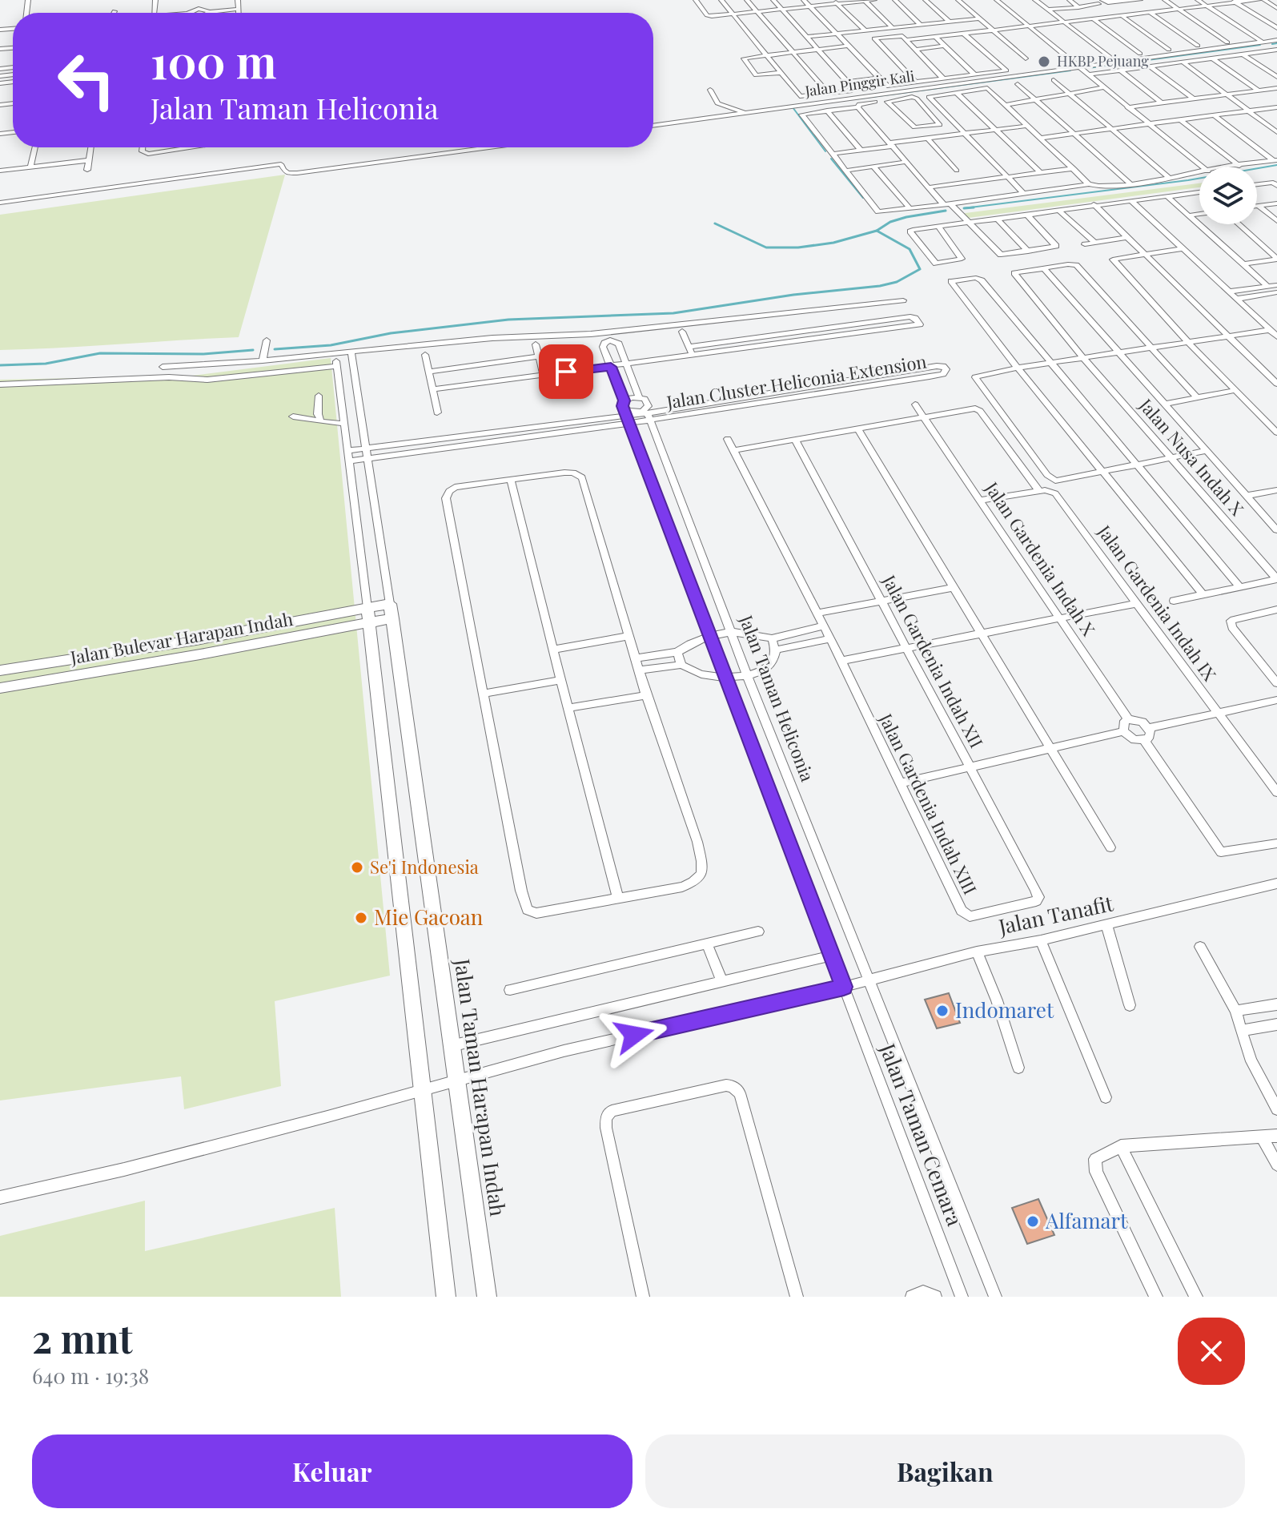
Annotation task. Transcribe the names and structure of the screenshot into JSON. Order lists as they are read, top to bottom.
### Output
{
  "streets": {
    "street": [
      "Jalan Pinggir Kali",
      "Jalan Cluster Heliconia Extension",
      "Jalan Nusa Indah X",
      "Jalan Gardenia Indah X",
      "Jalan Gardenia Indah IX",
      "Jalan Bulevar Harapan Indah",
      "Jalan Gardenia Indah XII",
      "Jalan Taman Heliconia",
      "Jalan Gardenia Indah XIII",
      "Jalan Tanafit",
      "Jalan Taman Harapan Indah",
      "Jalan Taman Cemara"
    ]
  },
  "crossings": [
    ["Jalan Cluster Heliconia Extension", "Jalan Taman Heliconia"],
    ["Jalan Gardenia Indah XII", "Jalan Gardenia Indah XIII"],
    ["Jalan Taman Heliconia", "Jalan Tanafit"],
    ["Jalan Taman Heliconia", "Jalan Taman Cemara"],
    ["Jalan Tanafit", "Jalan Taman Harapan Indah"],
    ["Jalan Tanafit", "Jalan Taman Cemara"]
  ],
  "places": [
    "HKBP Pejuang",
    "Se'i Indonesia",
    "Mie Gacoan",
    "Indomaret",
    "Alfamart"
  ],
  "page": {
    "turn": ["100 m", "Jalan Taman Heliconia"],
    "heading": ["2 mnt", "640 m · 19:38"],
    "buttons": ["Keluar", "Bagikan"]
  }
}
